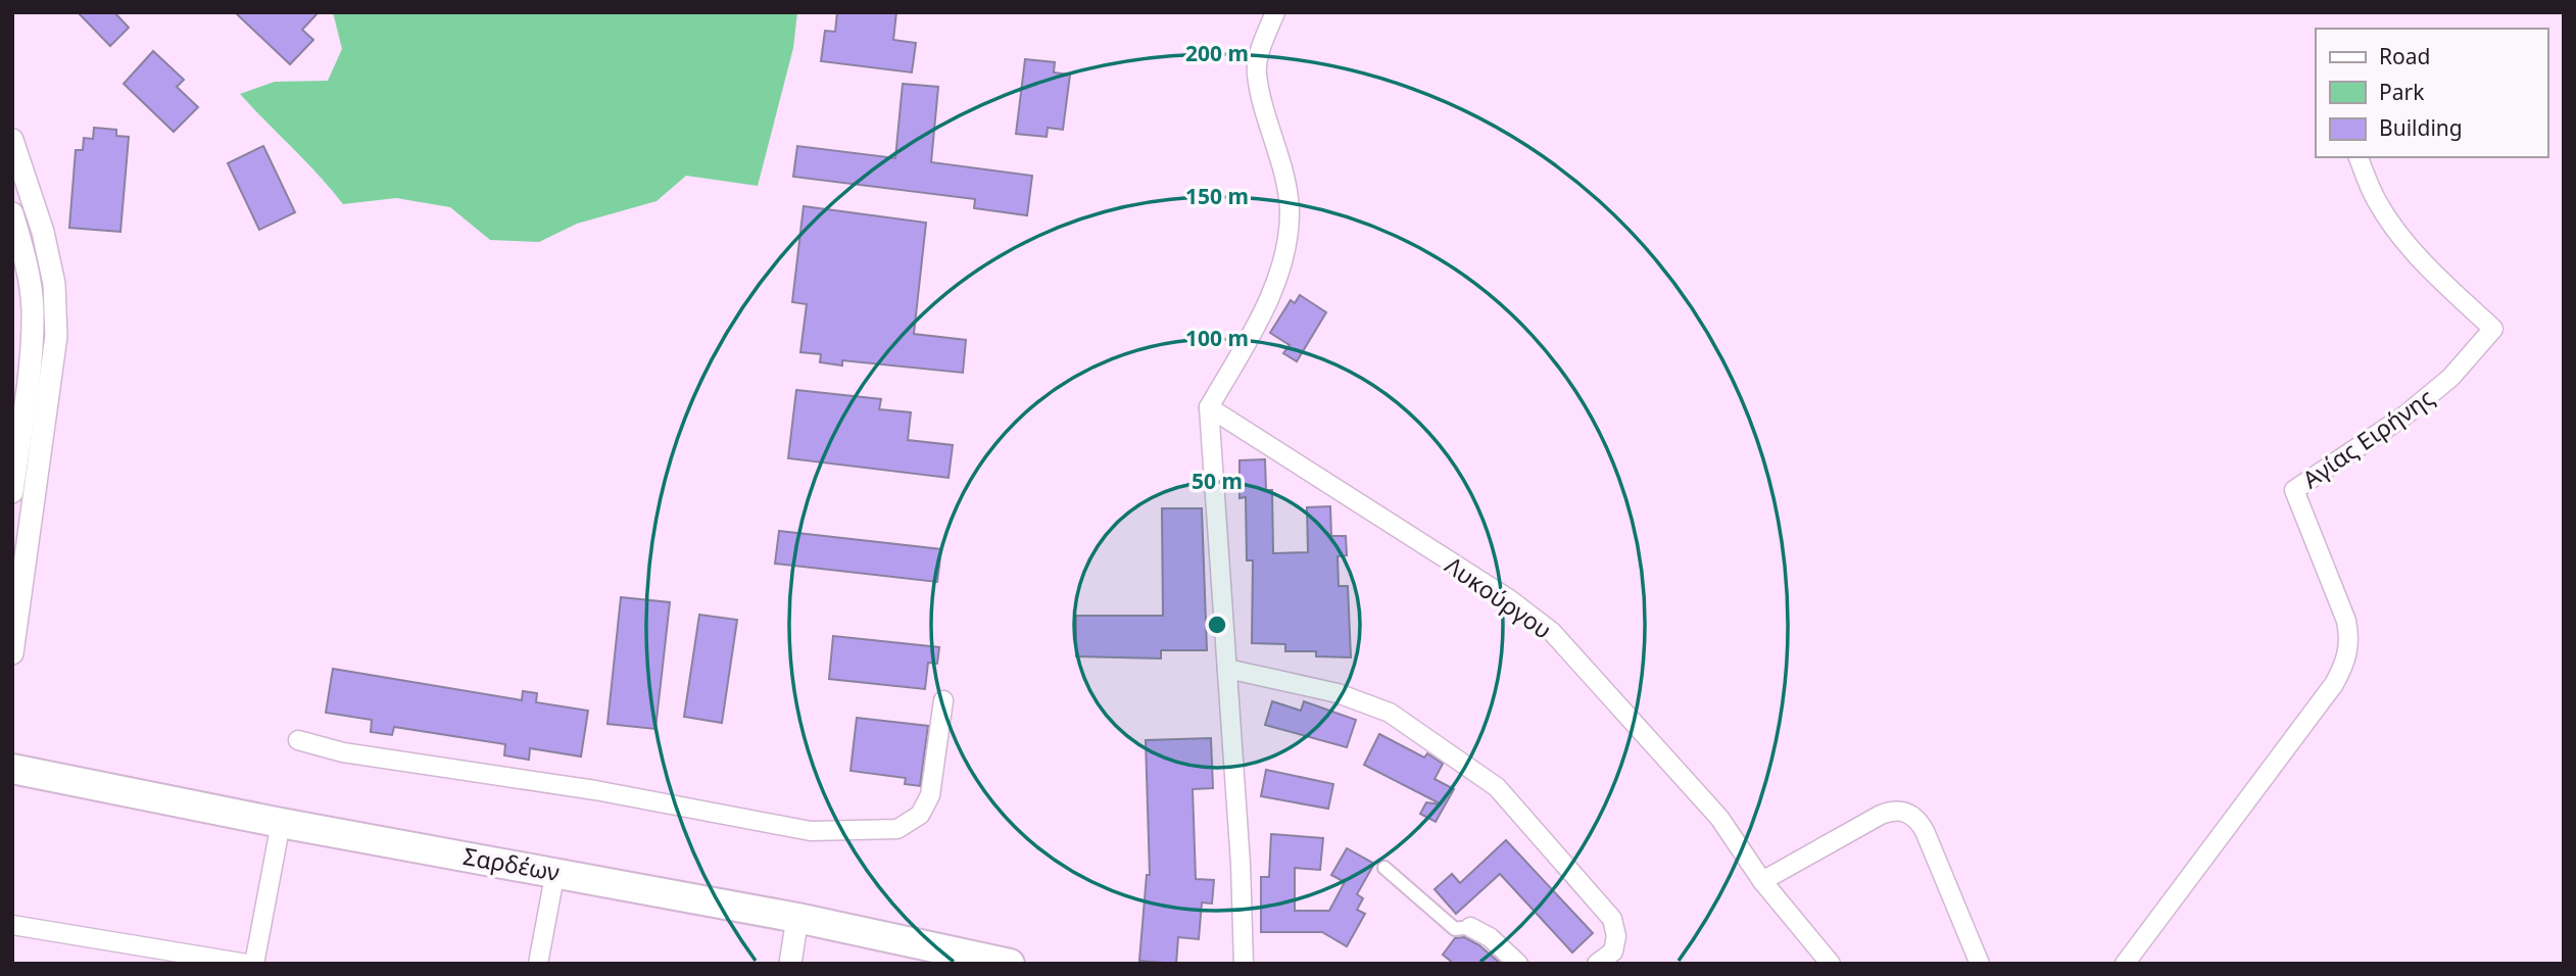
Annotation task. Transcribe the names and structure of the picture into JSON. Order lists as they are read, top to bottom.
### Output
{
  "streets": {
    "main road": ["Σαρδέων"],
    "street": ["Αγίας Ειρήνης", "Λυκούργου"]
  },
  "legend": ["Road", "Park", "Building"],
  "rings": [
    "200 m",
    "150 m",
    "100 m",
    "50 m"
  ]
}
